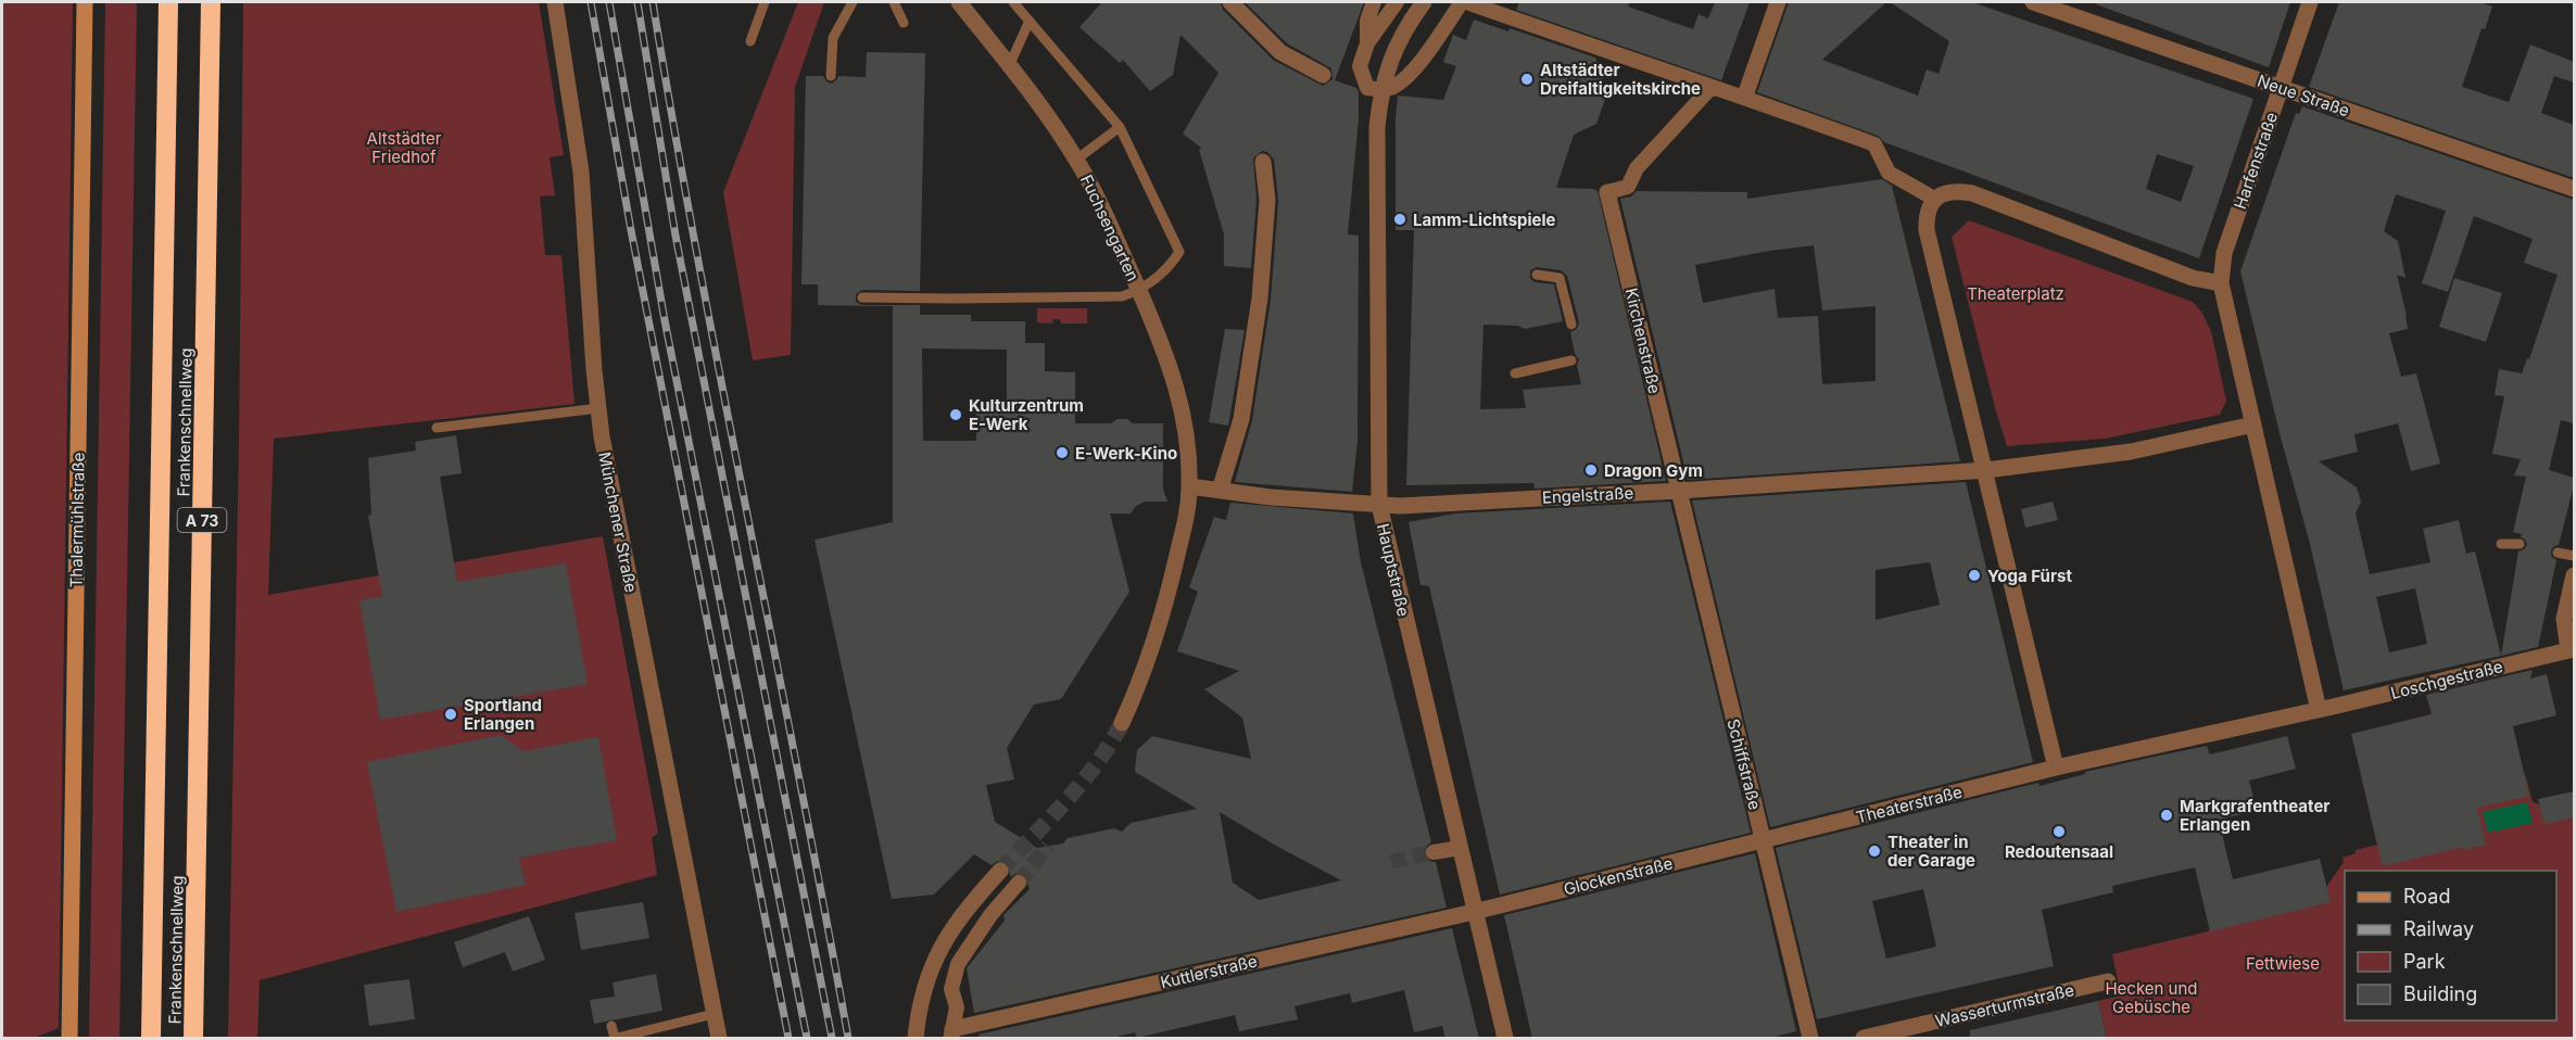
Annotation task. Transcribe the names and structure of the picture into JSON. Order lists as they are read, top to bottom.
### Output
{
  "streets": {
    "highway": ["Frankenschnellweg", "A 73"],
    "main road": ["Thalermühlstraße"],
    "street": [
      "Neue Straße",
      "Harfenstraße",
      "Fuchsengarten",
      "Kirchenstraße",
      "Engelstraße",
      "Münchener Straße",
      "Hauptstraße",
      "Loschgestraße",
      "Schiffstraße",
      "Theaterstraße",
      "Glockenstraße",
      "Kuttlerstraße",
      "Wasserturmstraße"
    ]
  },
  "crossings": [
    ["Neue Straße", "Harfenstraße"],
    ["Fuchsengarten", "Engelstraße"],
    ["Kirchenstraße", "Engelstraße"],
    ["Kirchenstraße", "Schiffstraße"],
    ["Engelstraße", "Hauptstraße"],
    ["Engelstraße", "Schiffstraße"],
    ["Hauptstraße", "Glockenstraße"],
    ["Hauptstraße", "Kuttlerstraße"],
    ["Schiffstraße", "Theaterstraße"],
    ["Schiffstraße", "Glockenstraße"],
    ["Theaterstraße", "Glockenstraße"],
    ["Glockenstraße", "Kuttlerstraße"]
  ],
  "parks": [
    "Altstädter Friedhof",
    "Theaterplatz",
    "Fettwiese",
    "Hecken und Gebüsche"
  ],
  "places": [
    "Altstädter Dreifaltigkeitskirche",
    "Lamm-Lichtspiele",
    "Kulturzentrum E-Werk",
    "E-Werk-Kino",
    "Dragon Gym",
    "Yoga Fürst",
    "Sportland Erlangen",
    "Markgrafentheater Erlangen",
    "Redoutensaal",
    "Theater in der Garage"
  ],
  "legend": [
    "Road",
    "Railway",
    "Park",
    "Building"
  ]
}
